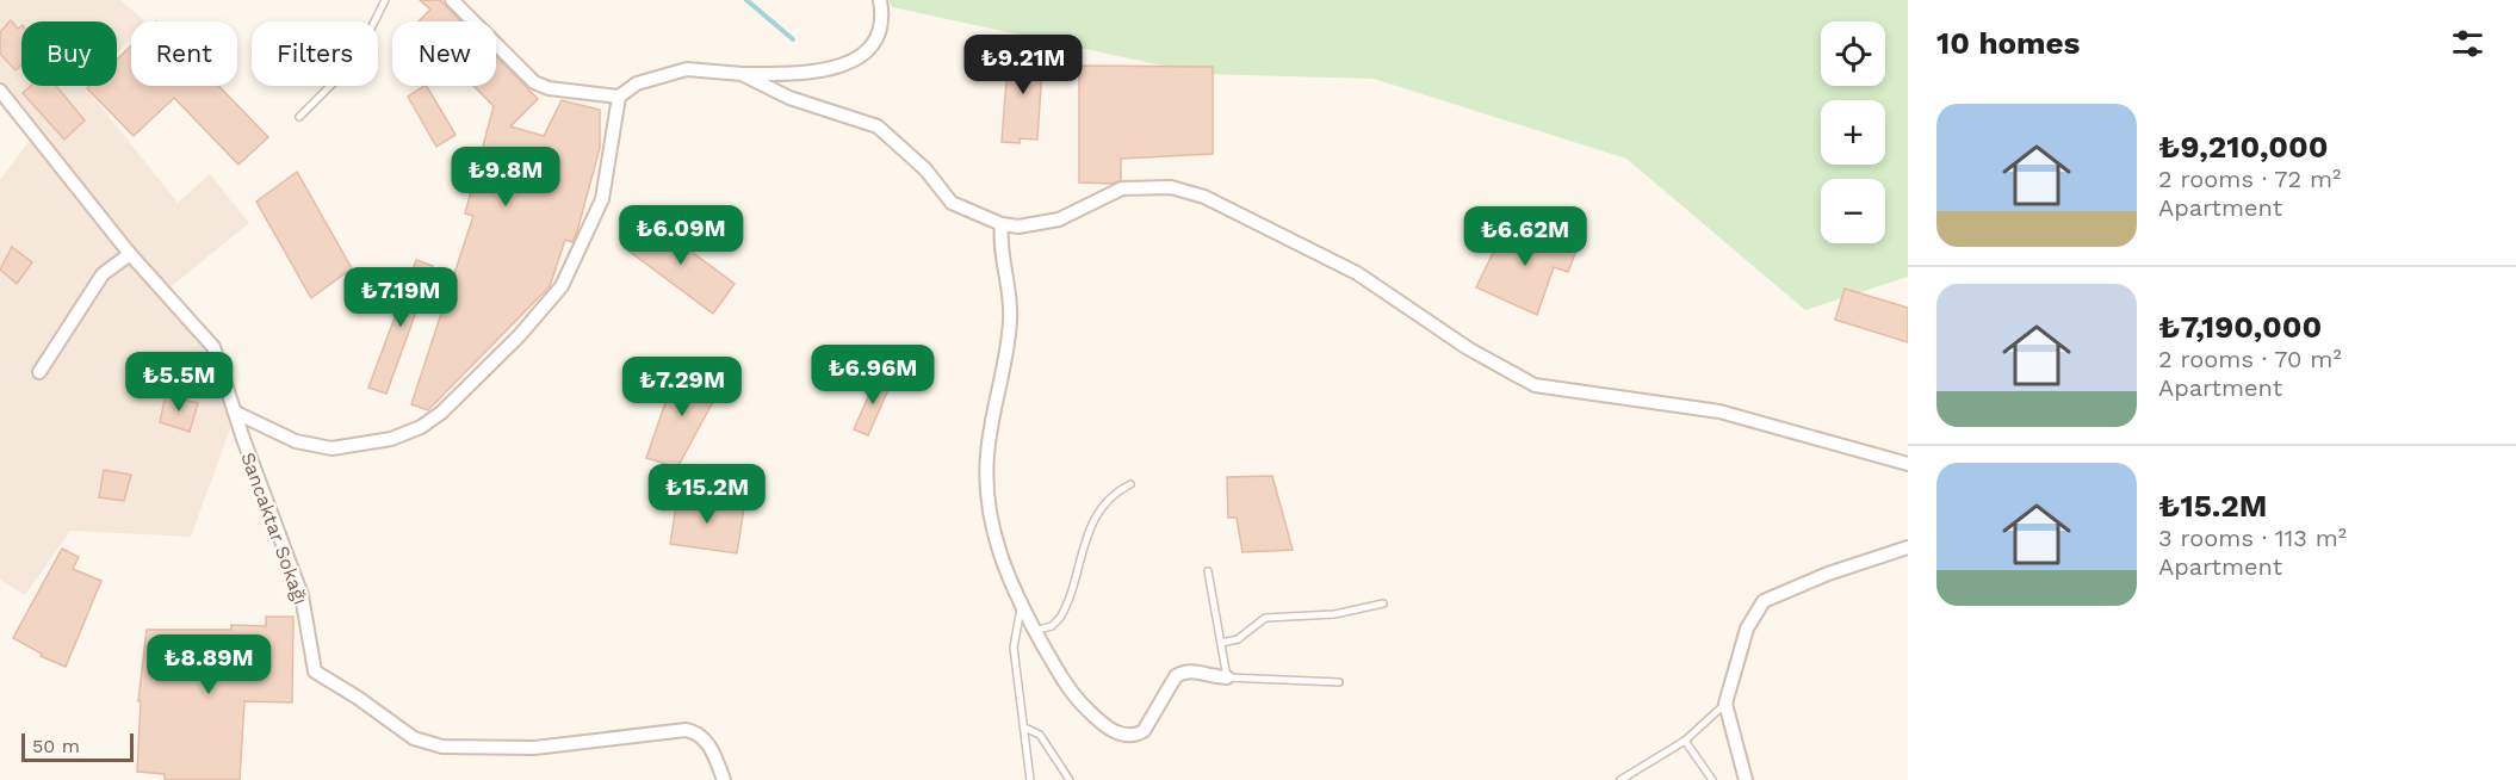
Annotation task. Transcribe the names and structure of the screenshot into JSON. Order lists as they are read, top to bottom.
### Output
{
  "streets": {
    "street": ["Sancaktar Sokağı"]
  },
  "scale_bar": "50 m",
  "page": {
    "heading": "10 homes",
    "map_buttons": ["+", "−"],
    "chip": [
      "Buy",
      "Rent",
      "Filters",
      "New"
    ],
    "price": [
      "₺9.21M",
      "₺9.8M",
      "₺6.09M",
      "₺6.62M",
      "₺7.19M",
      "₺6.96M",
      "₺5.5M",
      "₺7.29M",
      "₺15.2M",
      "₺8.89M"
    ],
    "list": [
      {
        "name": "₺9,210,000",
        "note": "2 rooms · 72 m² · Apartment"
      },
      {
        "name": "₺7,190,000",
        "note": "2 rooms · 70 m² · Apartment"
      },
      {
        "name": "₺15.2M",
        "note": "3 rooms · 113 m² · Apartment"
      }
    ],
    "scale": "50 m"
  }
}
